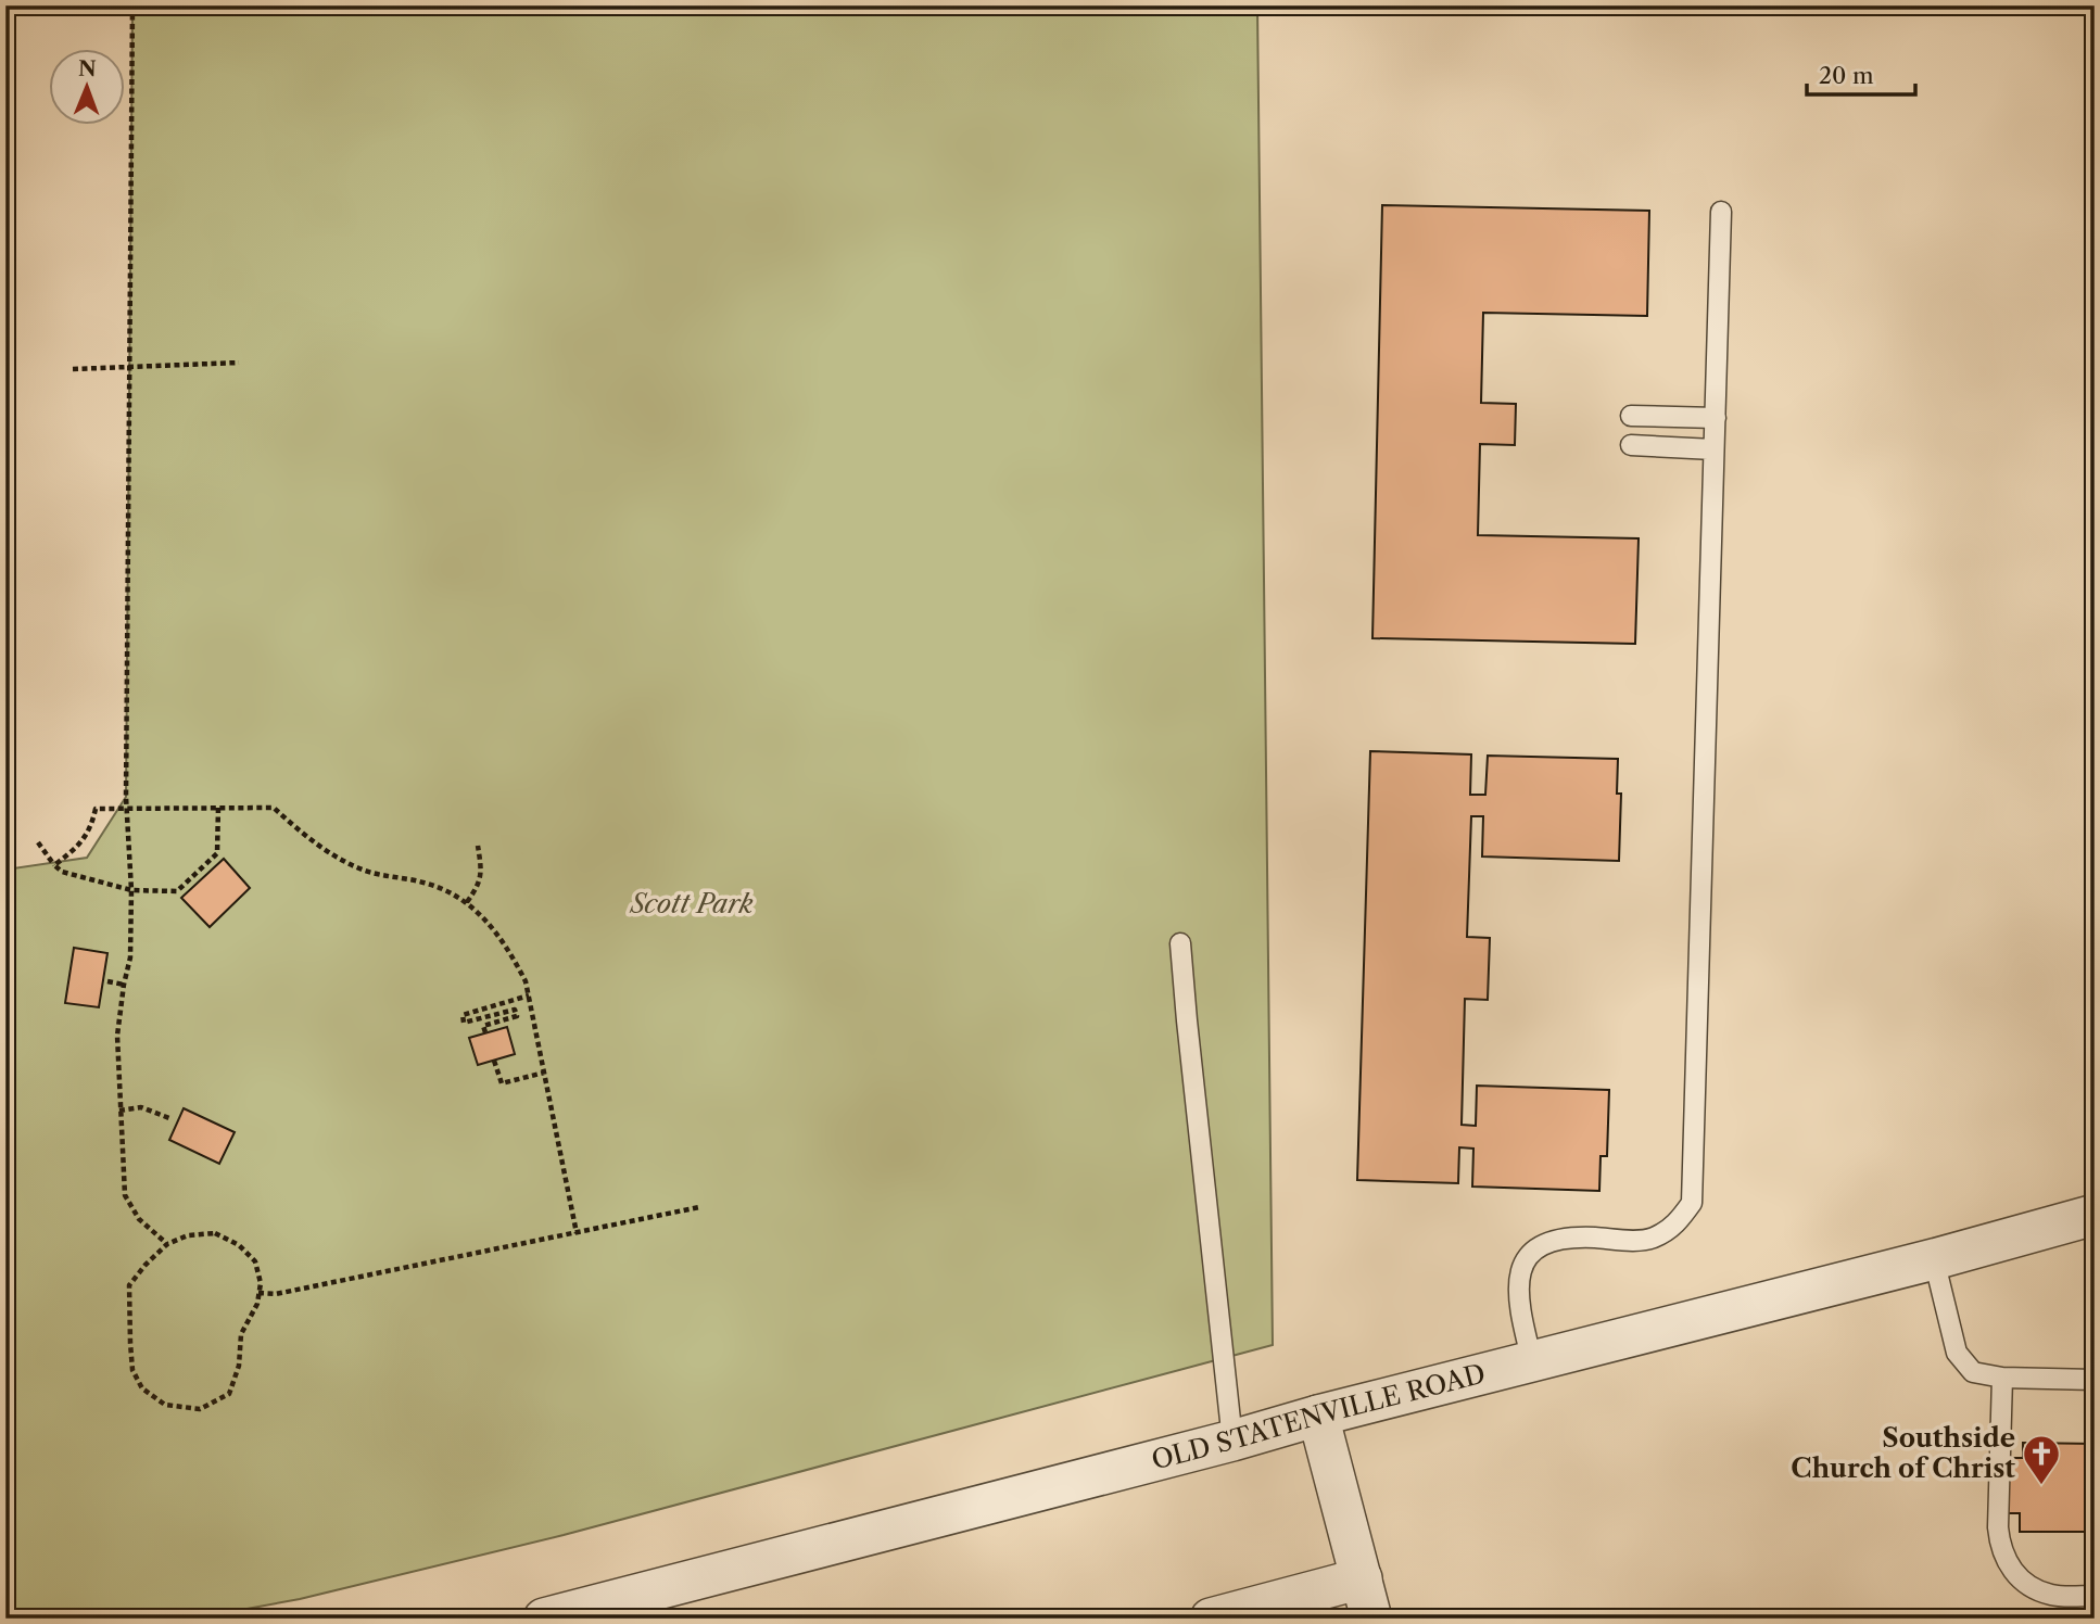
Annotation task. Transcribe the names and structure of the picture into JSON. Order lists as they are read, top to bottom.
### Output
{
  "streets": {
    "street": ["OLD STATENVILLE ROAD"]
  },
  "parks": ["Scott Park"],
  "places": {
    "church": ["Southside Church of Christ"]
  },
  "scale_bar": "20 m",
  "north": "top"
}
